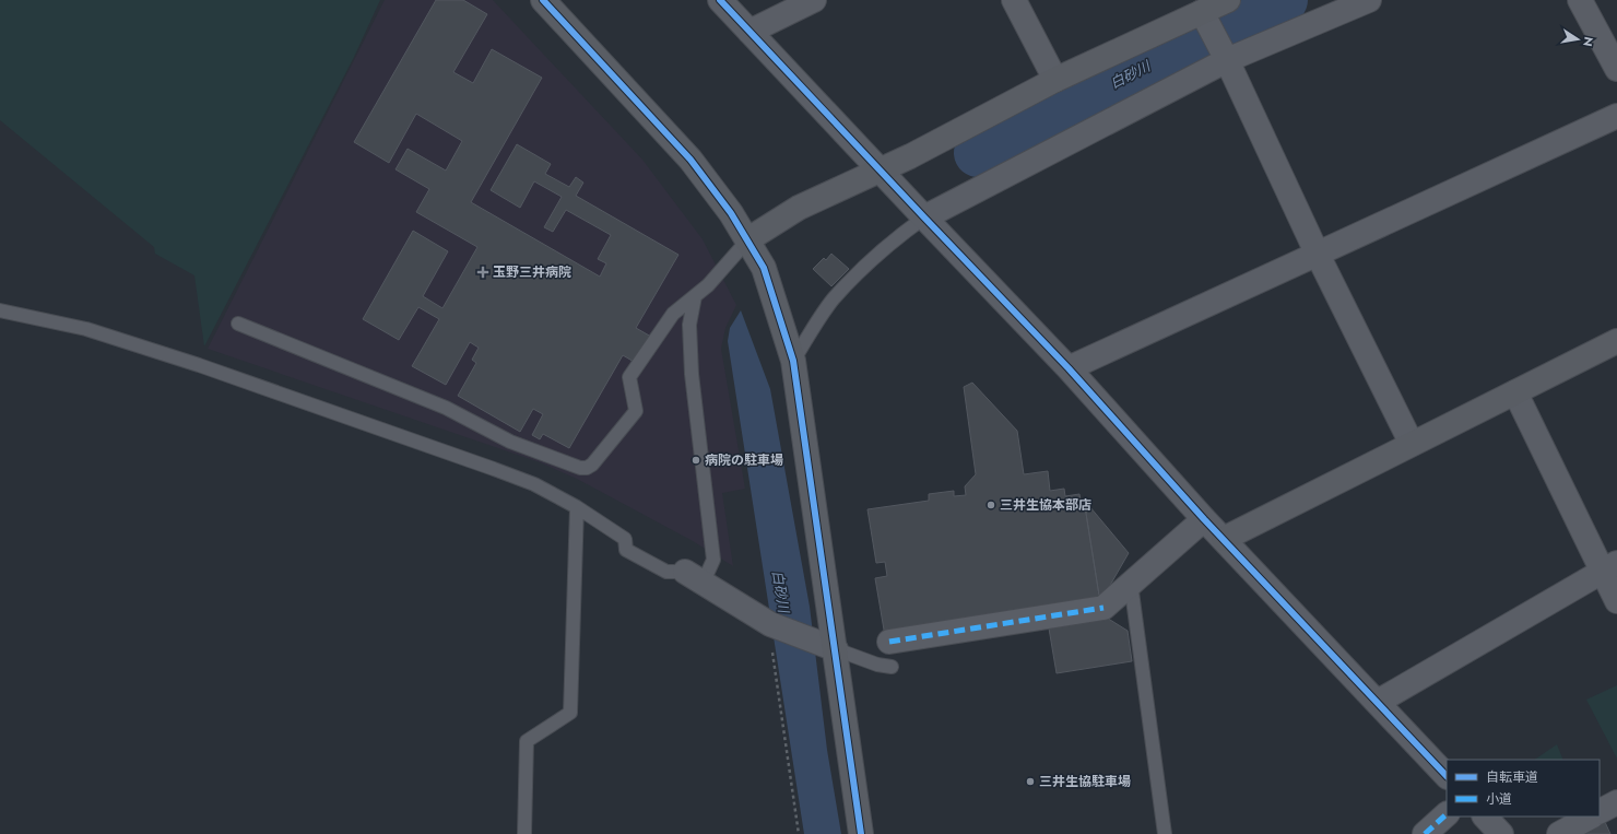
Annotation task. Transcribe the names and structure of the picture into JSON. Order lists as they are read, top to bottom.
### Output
{
  "water": ["白砂川"],
  "places": {
    "health": ["玉野三井病院"],
    "other": ["病院の駐車場", "三井生協本部店", "三井生協駐車場"]
  },
  "legend": ["自転車道", "小道"],
  "north": "right"
}
